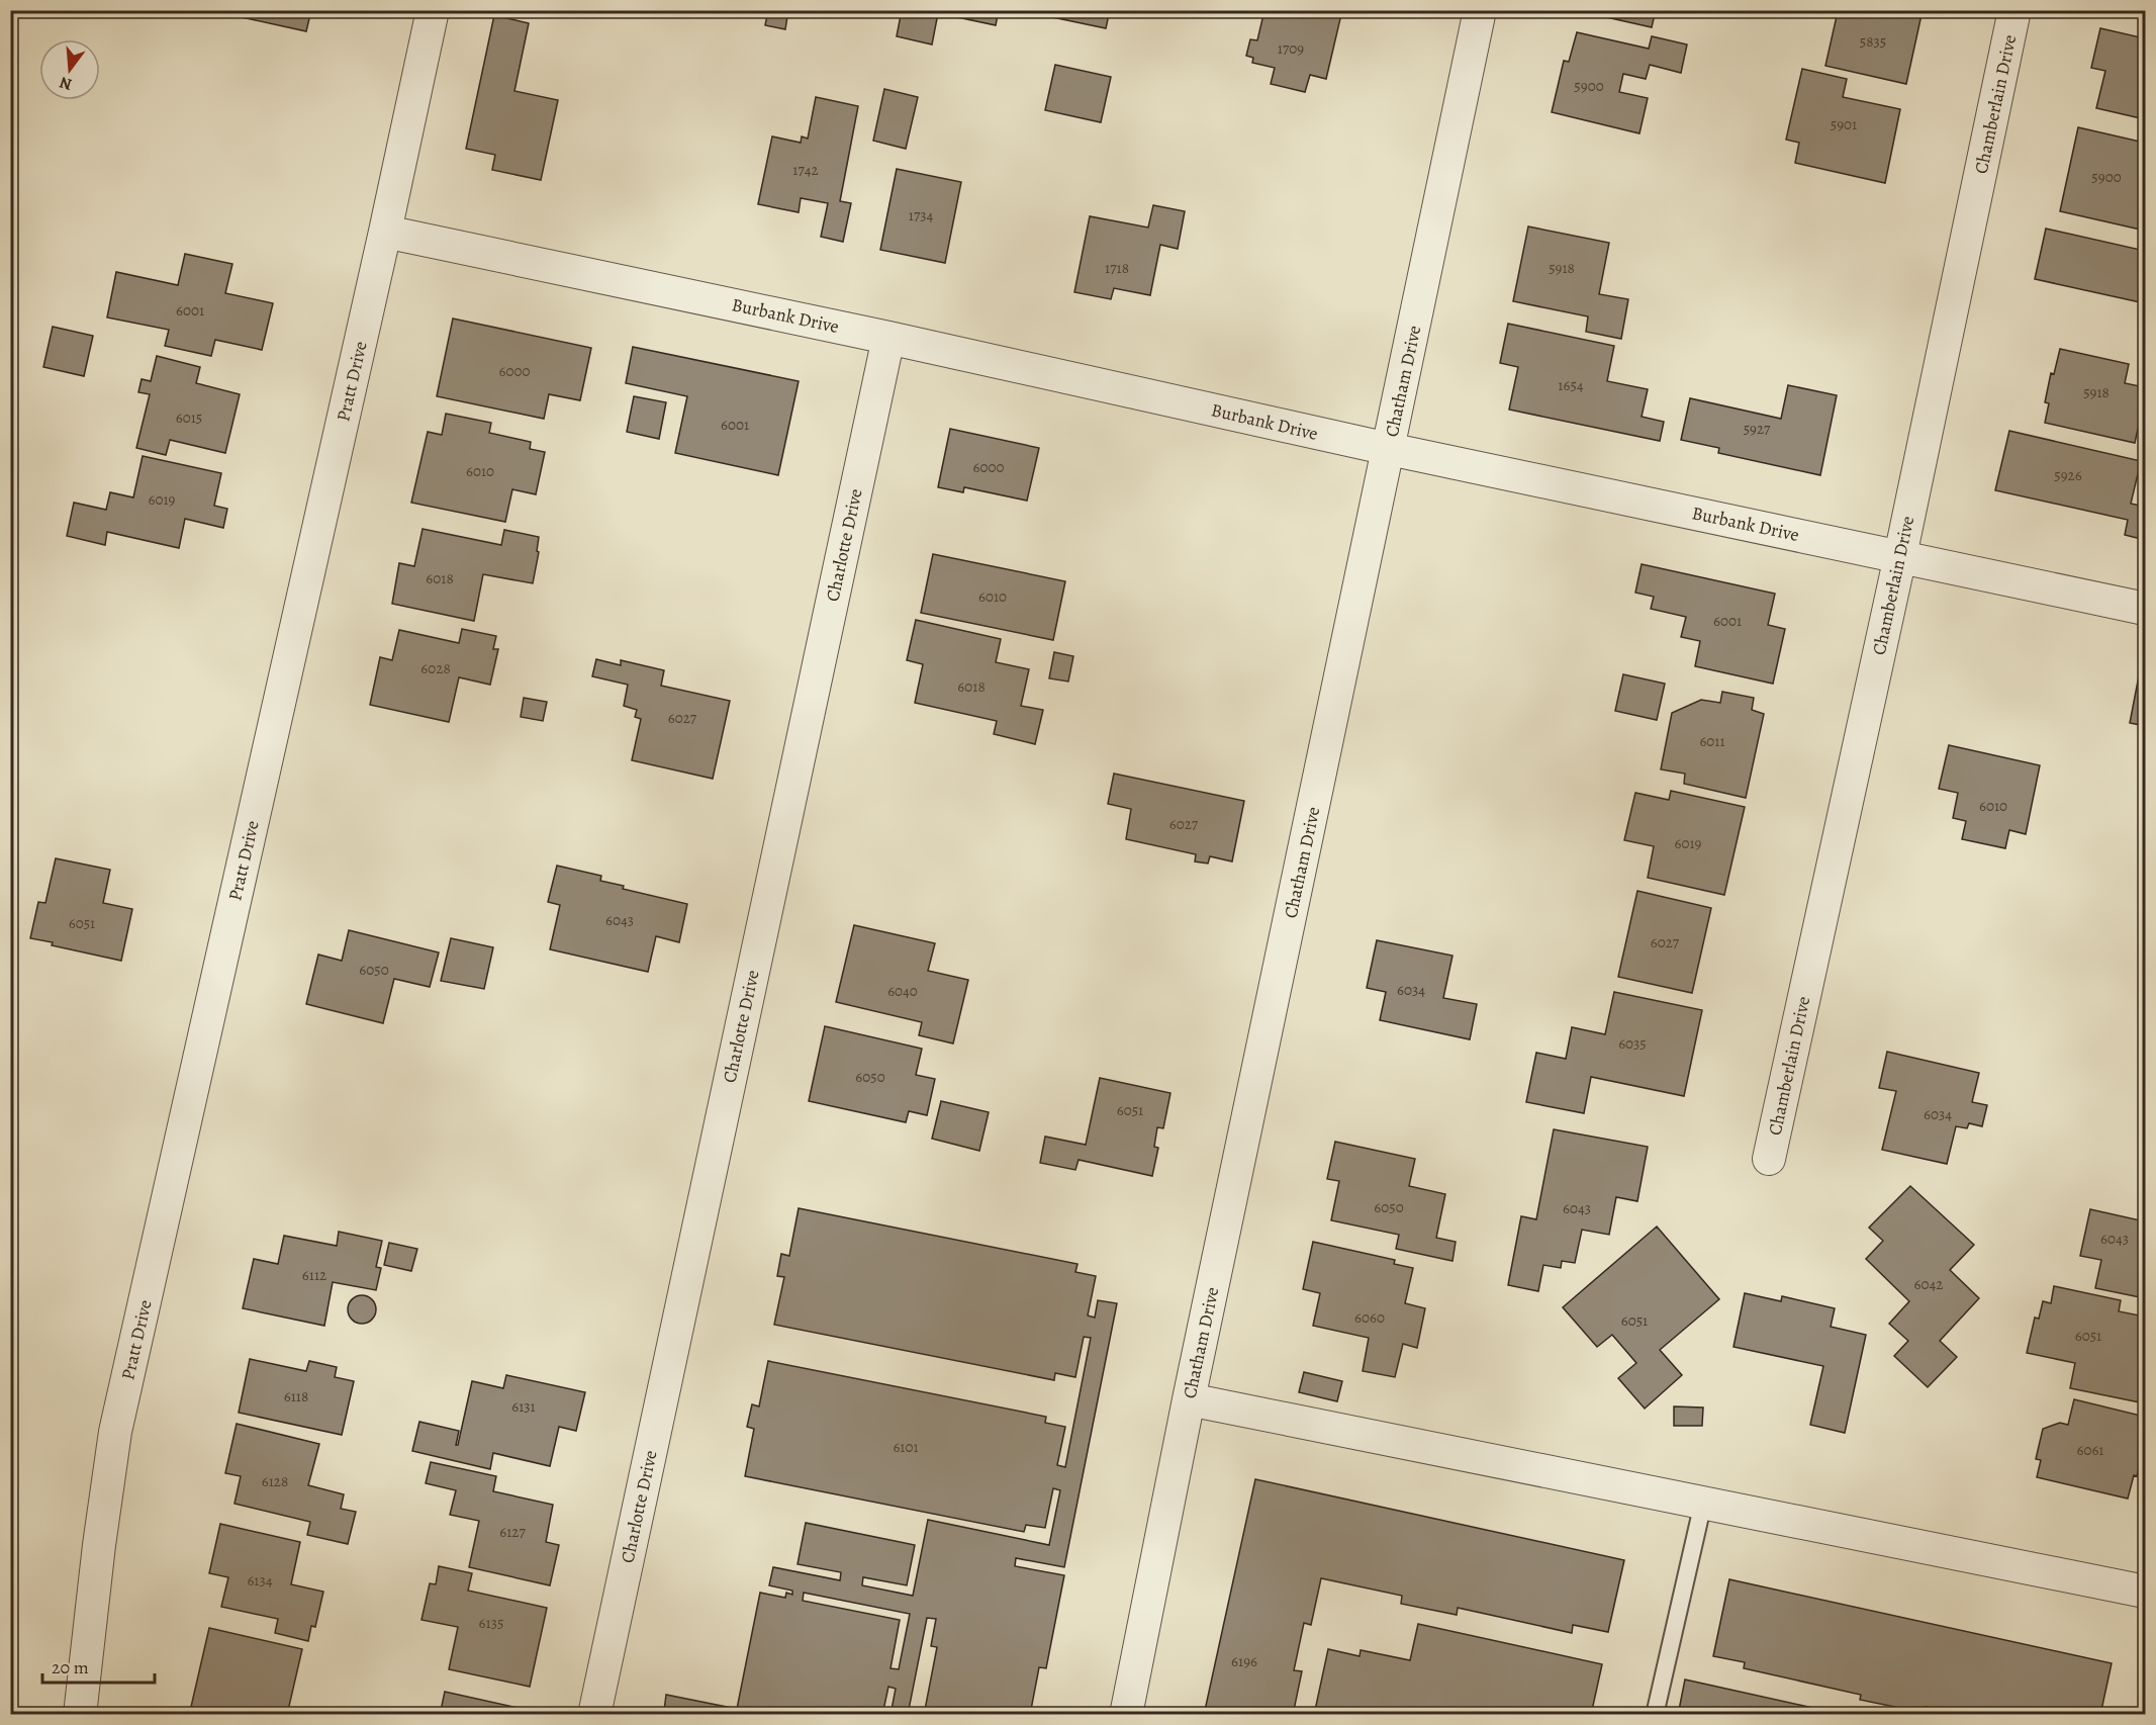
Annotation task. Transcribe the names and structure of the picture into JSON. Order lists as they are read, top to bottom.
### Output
{
  "streets": {
    "street": [
      "Chamberlain Drive",
      "Burbank Drive",
      "Pratt Drive",
      "Chatham Drive",
      "Charlotte Drive"
    ]
  },
  "crossings": [
    ["Chamberlain Drive", "Burbank Drive"],
    ["Burbank Drive", "Pratt Drive"],
    ["Burbank Drive", "Chatham Drive"],
    ["Burbank Drive", "Charlotte Drive"]
  ],
  "house_numbers": [
    "5835",
    "1709",
    "5900",
    "5901",
    "1742",
    "5900",
    "1734",
    "1718",
    "5918",
    "6001",
    "6000",
    "1654",
    "5918",
    "6015",
    "6001",
    "5927",
    "6000",
    "6010",
    "5926",
    "6019",
    "6018",
    "6010",
    "6001",
    "6028",
    "6018",
    "6027",
    "6011",
    "6010",
    "6027",
    "6019",
    "6043",
    "6051",
    "6027",
    "6050",
    "6034",
    "6040",
    "6035",
    "6050",
    "6051",
    "6034",
    "6050",
    "6043",
    "6043",
    "6112",
    "6042",
    "6060",
    "6051",
    "6051",
    "6118",
    "6131",
    "6101",
    "6061",
    "6128",
    "6127",
    "6134",
    "6135",
    "6196"
  ],
  "scale_bar": "20 m",
  "north": "bottom"
}
